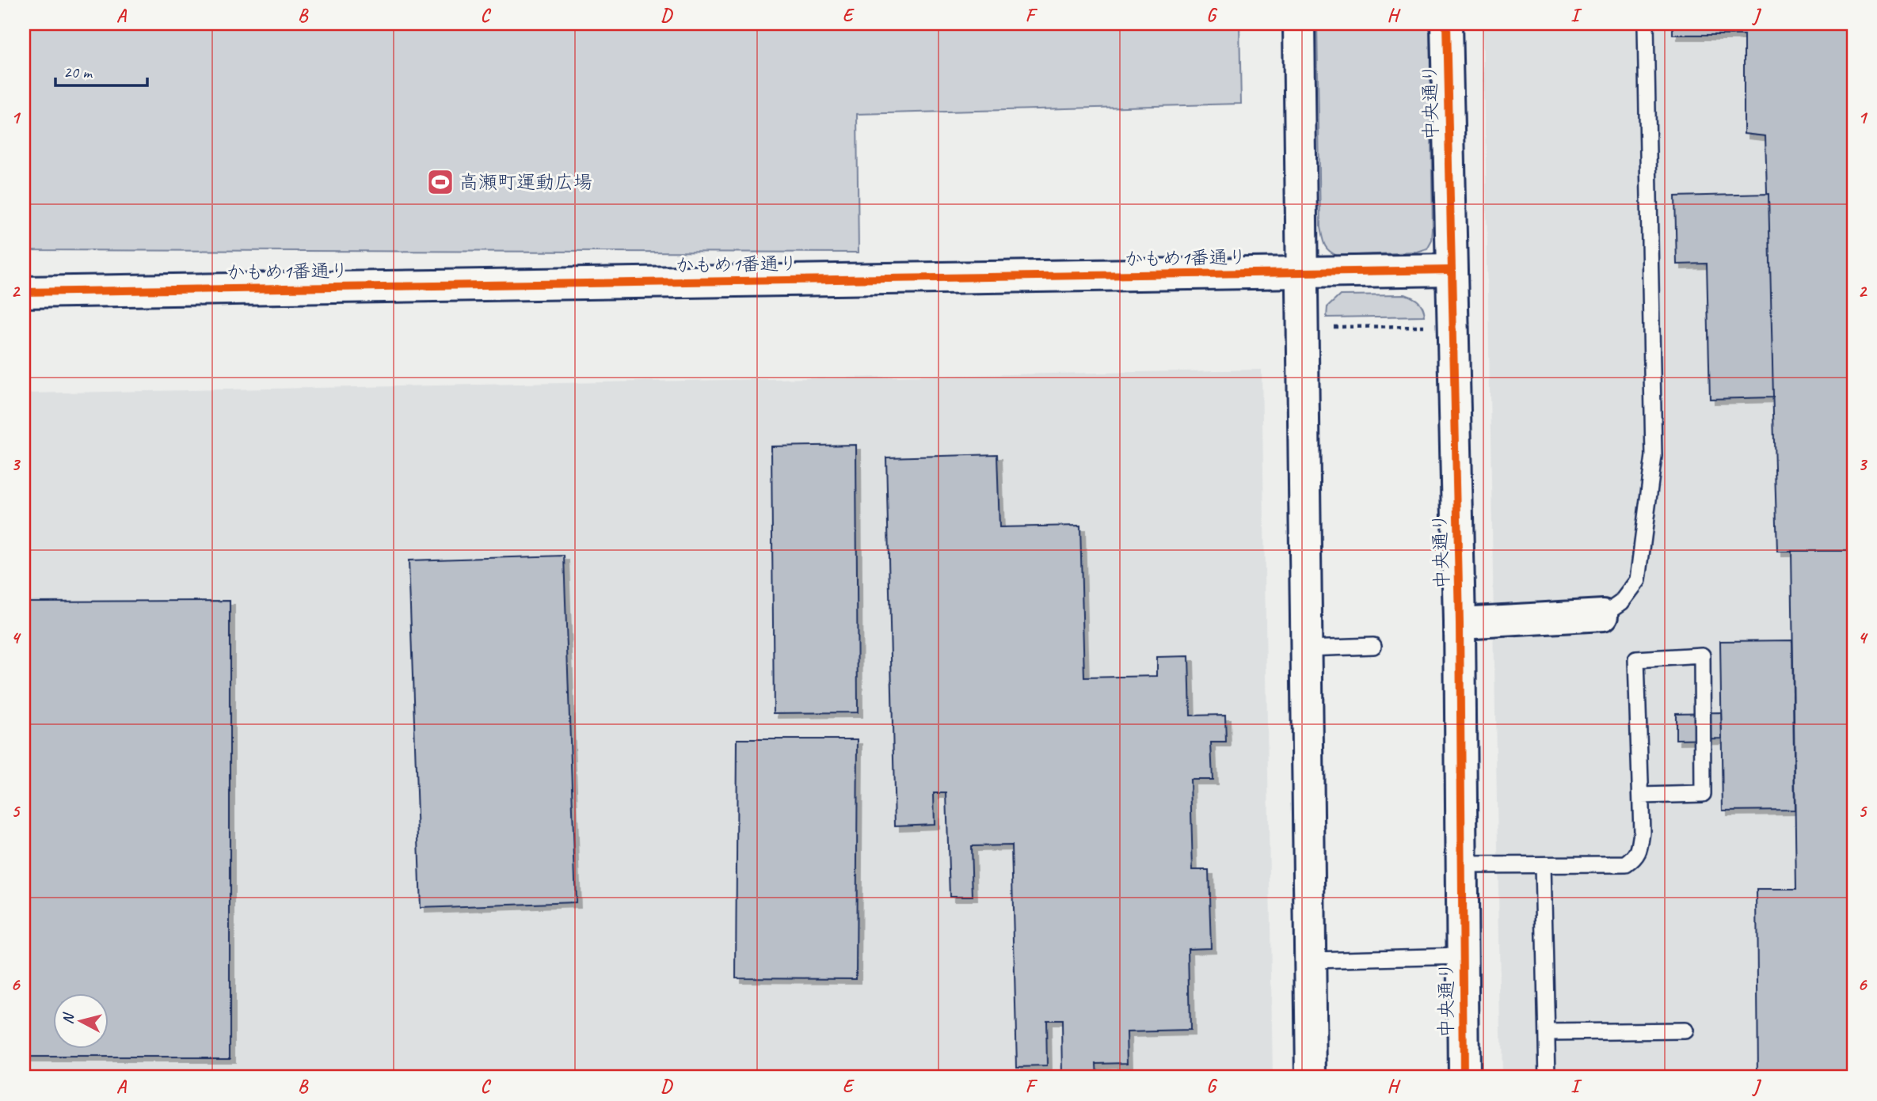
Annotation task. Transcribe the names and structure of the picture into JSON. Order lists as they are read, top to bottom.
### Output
{
  "streets": {
    "street": ["中央通り", "かもめ1番通り"]
  },
  "crossings": [
    ["中央通り", "かもめ1番通り"]
  ],
  "places": {
    "sports": ["高瀬町運動広場"]
  },
  "scale_bar": "20 m",
  "north": "left",
  "grid": {
    "columns": [
      "A",
      "B",
      "C",
      "D",
      "E",
      "F",
      "G",
      "H",
      "I",
      "J"
    ],
    "rows": [
      "1",
      "2",
      "3",
      "4",
      "5",
      "6"
    ]
  }
}
